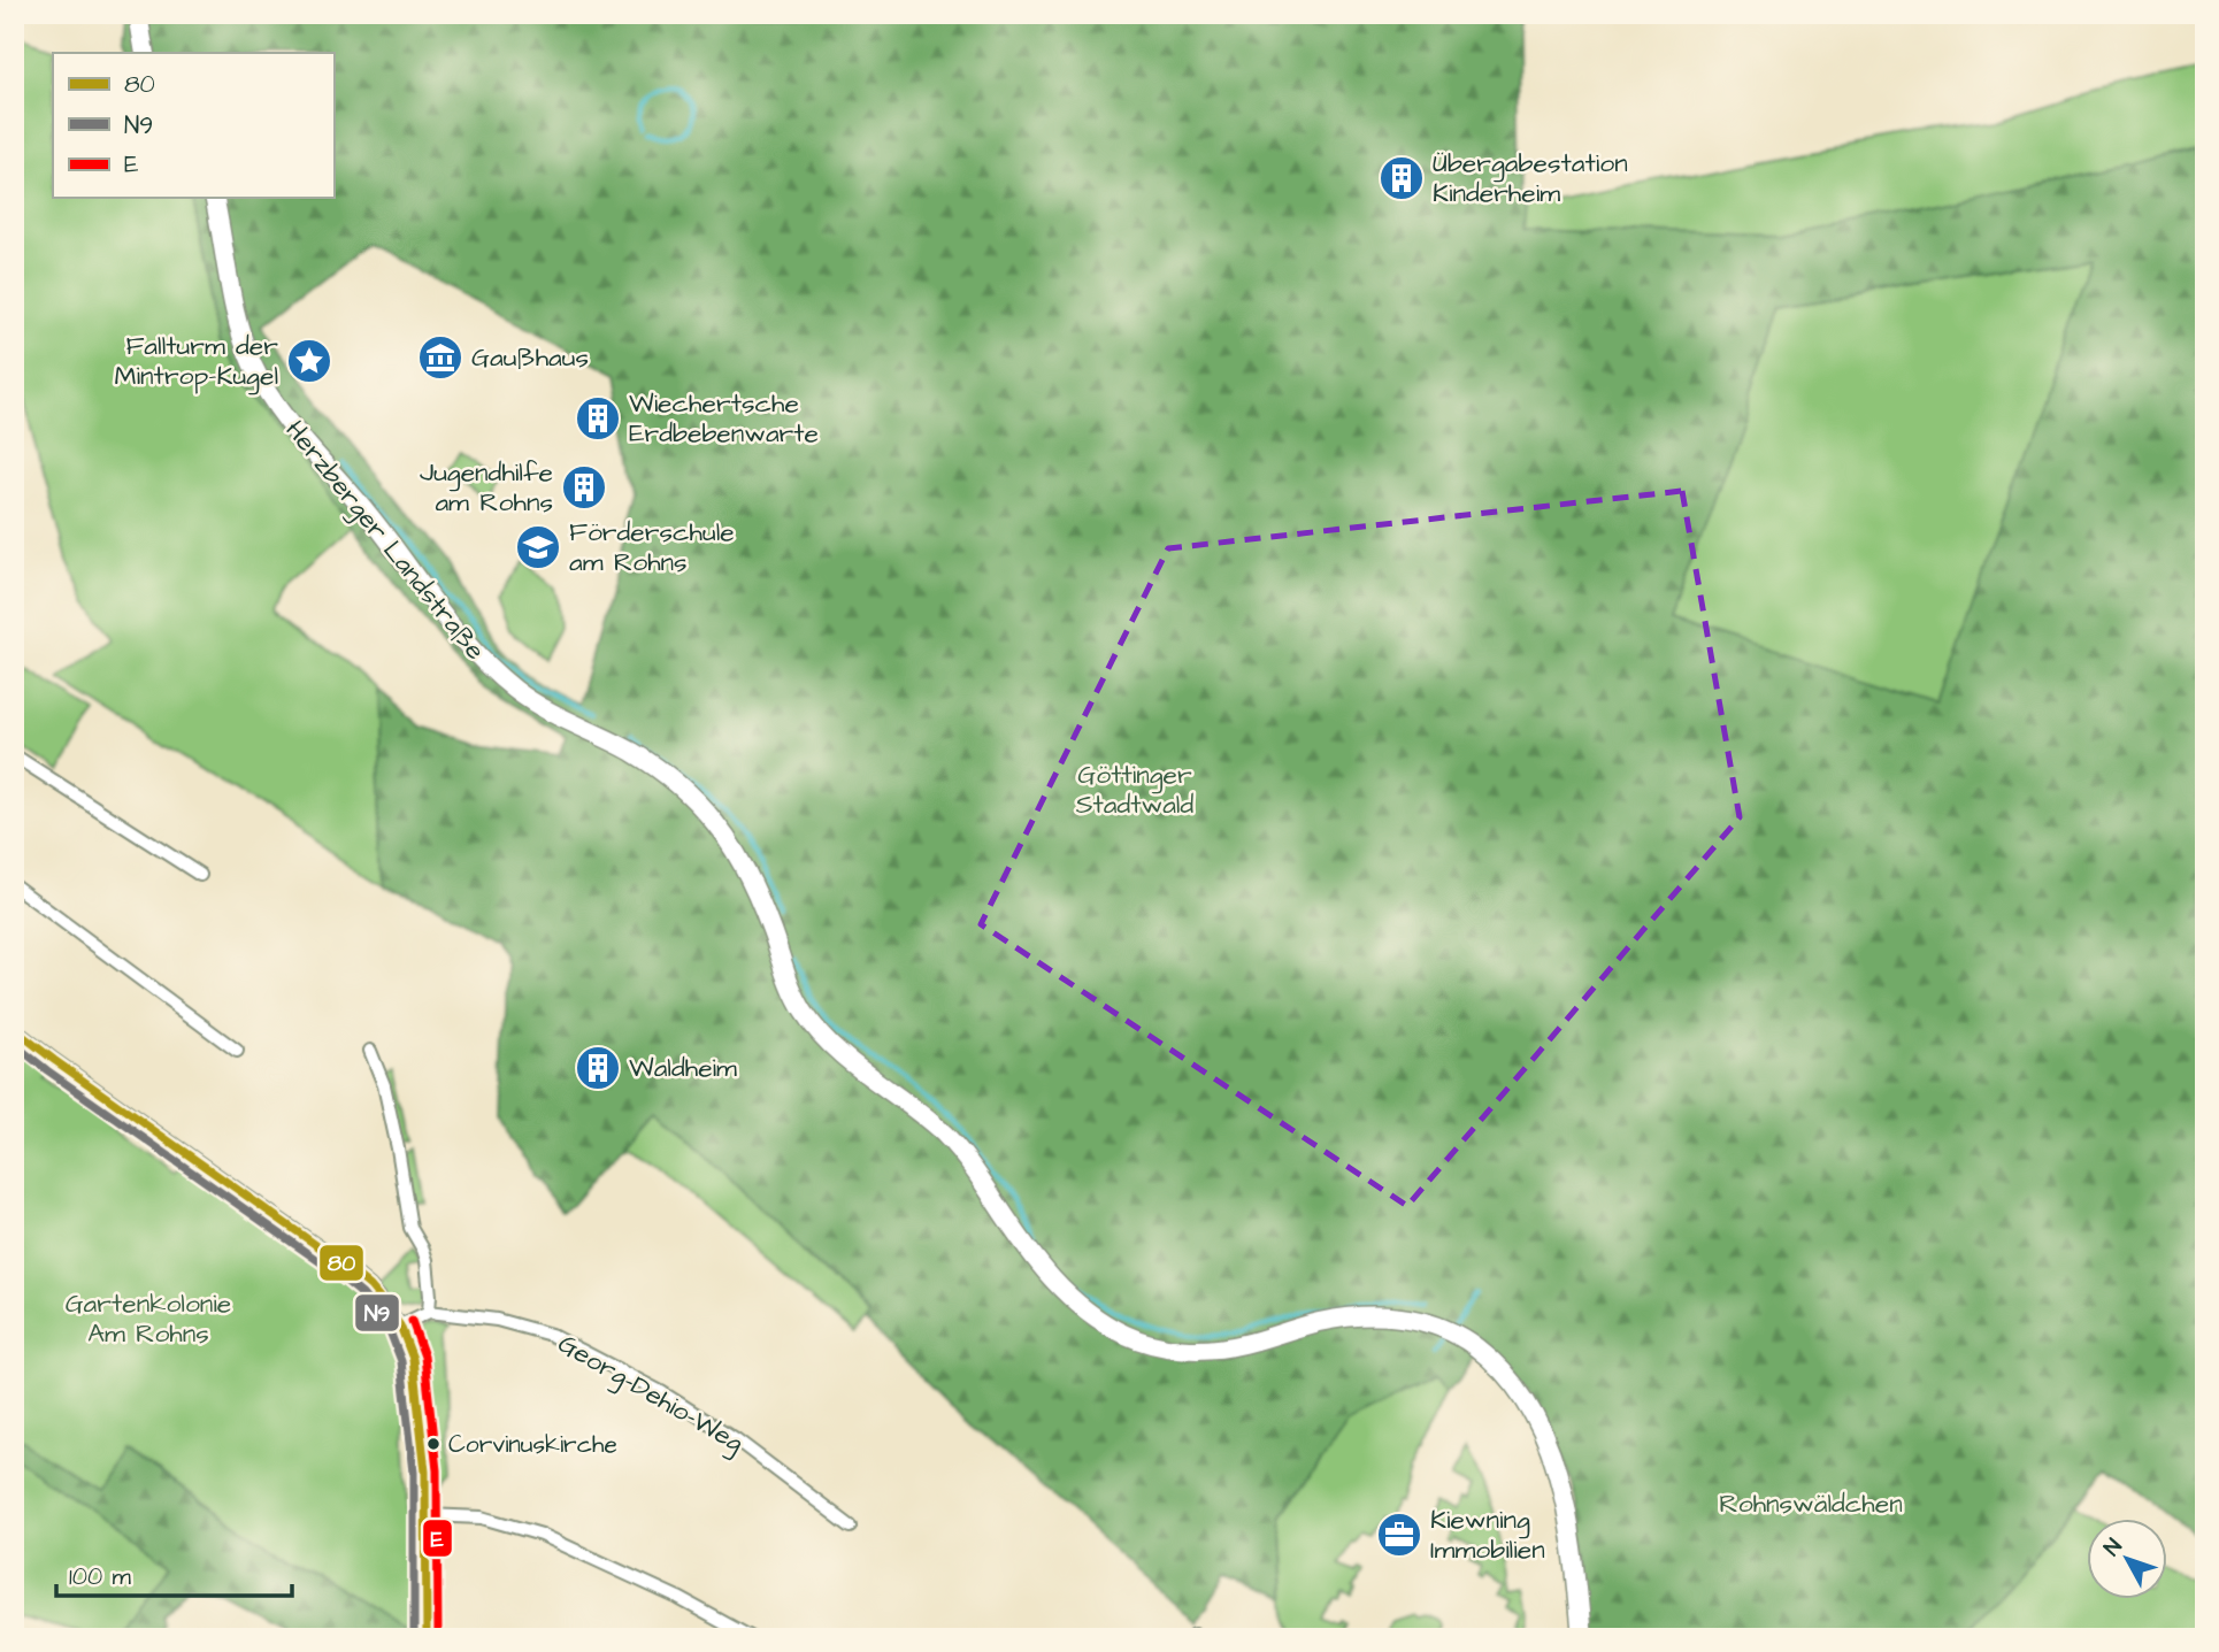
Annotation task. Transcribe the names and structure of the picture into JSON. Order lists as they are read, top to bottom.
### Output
{
  "streets": {
    "street": ["Herzberger Landstraße", "Georg-Dehio-Weg"]
  },
  "parks": ["Göttinger Stadtwald", "Gartenkolonie Am Rohns", "Rohnswäldchen"],
  "places": {
    "building": [
      "Übergabestation Kinderheim",
      "Wiechertsche Erdbebenwarte",
      "Jugendhilfe am Rohns",
      "Waldheim"
    ],
    "museum": ["Gaußhaus"],
    "place": ["Fallturm der Mintrop-Kugel"],
    "school or university": ["Förderschule am Rohns"],
    "other": ["Corvinuskirche"],
    "office": ["Kiewning Immobilien"]
  },
  "lines": ["transit line 80", "transit line N9", "transit line E"],
  "legend": ["80", "N9", "E"],
  "scale_bar": "100 m",
  "north": "top left"
}
